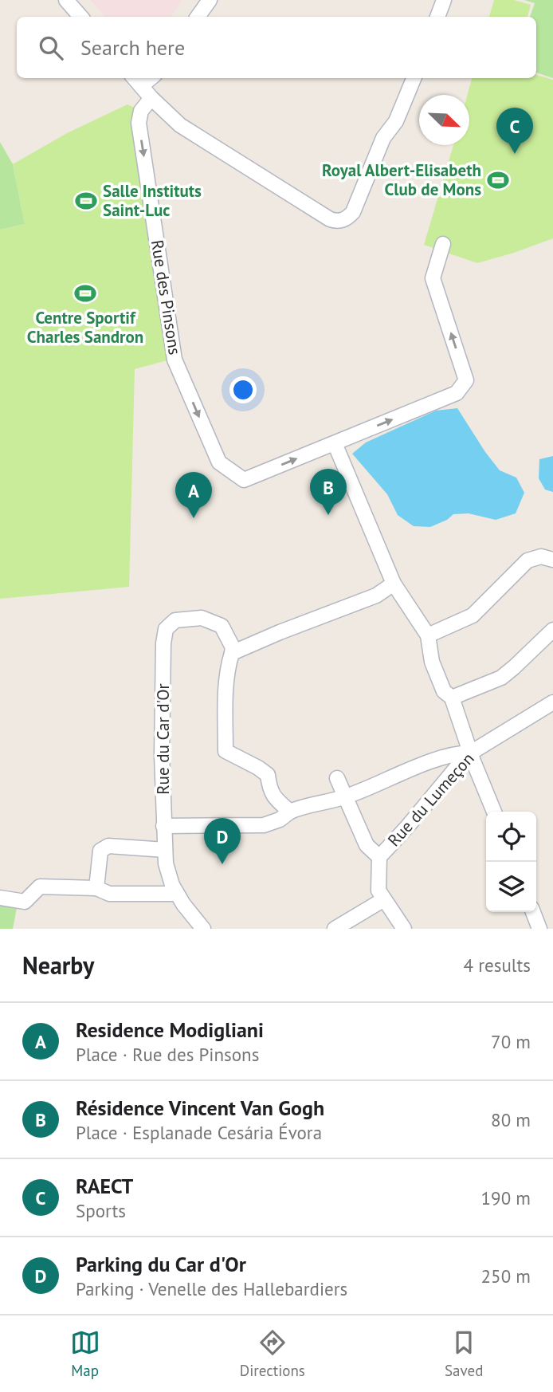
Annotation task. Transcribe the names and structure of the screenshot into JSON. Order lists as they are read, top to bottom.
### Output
{
  "streets": {
    "street": ["Rue des Pinsons", "Rue du Car d'Or", "Rue du Lumeçon"]
  },
  "places": {
    "sports": ["Royal Albert-Elisabeth Club de Mons", "Salle Instituts Saint-Luc", "Centre Sportif Charles Sandron"]
  },
  "north": "bottom right",
  "page": {
    "search": "Search here",
    "pins": [
      "C",
      "B",
      "A",
      "D"
    ],
    "heading": ["Nearby", "4 results"],
    "list": [
      {
        "mark": "A",
        "name": "Residence Modigliani",
        "note": "Place · Rue des Pinsons",
        "value": "70 m"
      },
      {
        "mark": "B",
        "name": "Résidence Vincent Van Gogh",
        "note": "Place · Esplanade Cesária Évora",
        "value": "80 m"
      },
      {
        "mark": "C",
        "name": "RAECT",
        "note": "Sports",
        "value": "190 m"
      },
      {
        "mark": "D",
        "name": "Parking du Car d'Or",
        "note": "Parking · Venelle des Hallebardiers",
        "value": "250 m"
      }
    ],
    "nav": ["Map", "Directions", "Saved"]
  }
}
